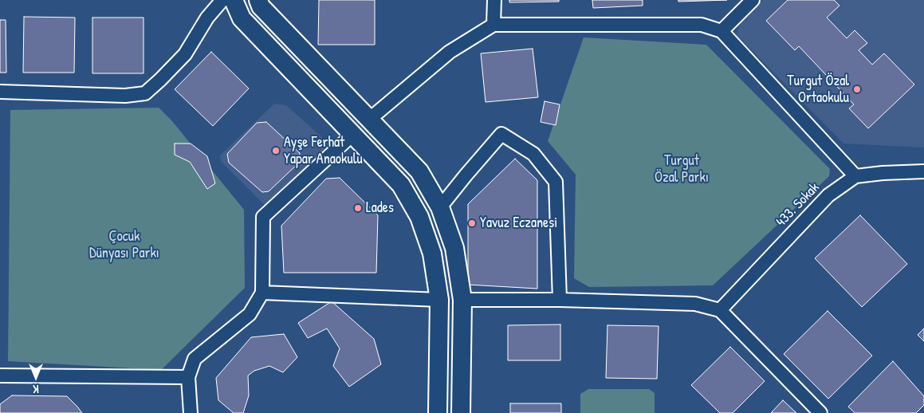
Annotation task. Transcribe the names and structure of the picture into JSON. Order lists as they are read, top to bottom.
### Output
{
  "streets": {
    "street": ["433. Sokak"]
  },
  "parks": ["Turgut Özal Parkı", "Çocuk Dünyası Parkı"],
  "places": [
    "Turgut Özal Ortaokulu",
    "Ayşe Ferhat Yapar Anaokulu",
    "Lades",
    "Yavuz Eczanesi"
  ],
  "north": "bottom"
}
